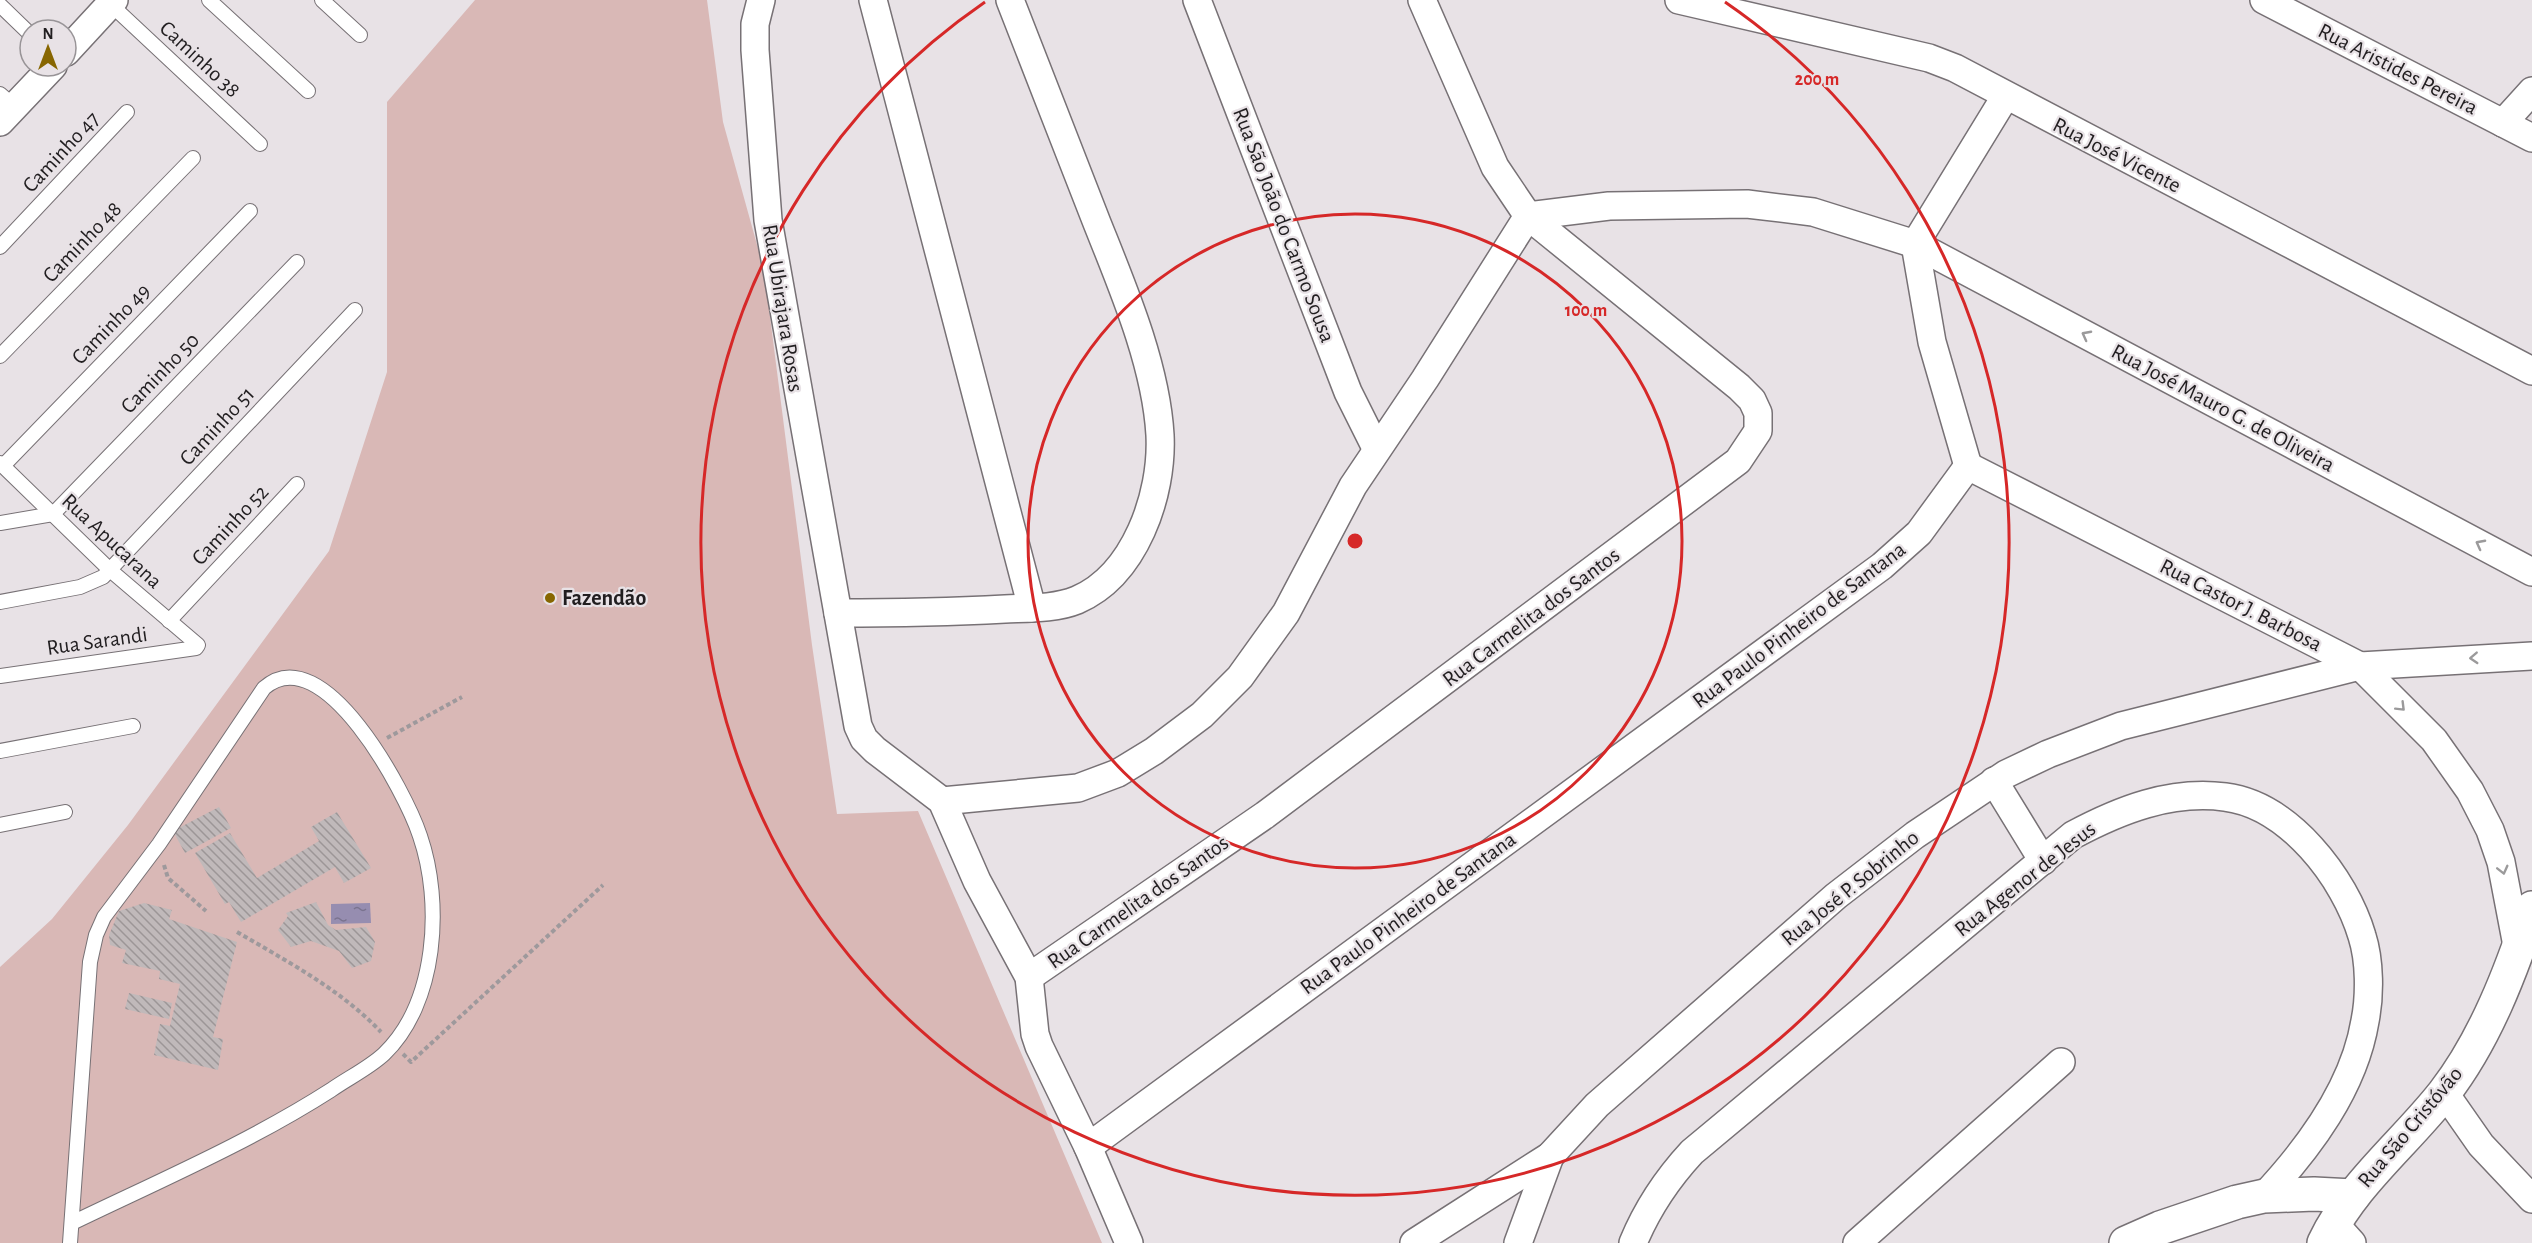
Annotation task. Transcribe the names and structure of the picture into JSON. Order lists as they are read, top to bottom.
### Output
{
  "streets": {
    "main road": ["Rua São Cristóvão"],
    "street": [
      "Rua Aristides Pereira",
      "Rua José Vicente",
      "Rua São João do Carmo Sousa",
      "Rua Ubirajara Rosas",
      "Rua José Mauro G. de Oliveira",
      "Rua Castor J. Barbosa",
      "Rua Carmelita dos Santos",
      "Rua Paulo Pinheiro de Santana",
      "Rua Agenor de Jesus",
      "Rua José P. Sobrinho"
    ],
    "lane": [
      "Caminho 38",
      "Caminho 47",
      "Caminho 48",
      "Caminho 49",
      "Caminho 50",
      "Caminho 51",
      "Caminho 52",
      "Rua Apucarana",
      "Rua Sarandi"
    ]
  },
  "crossings": [
    ["Caminho 49", "Rua Apucarana"],
    ["Caminho 50", "Rua Apucarana"],
    ["Caminho 51", "Rua Apucarana"],
    ["Caminho 52", "Rua Apucarana"],
    ["Rua Apucarana", "Rua Sarandi"],
    ["Rua Castor J. Barbosa", "Rua Paulo Pinheiro de Santana"],
    ["Rua Castor J. Barbosa", "Rua José P. Sobrinho"]
  ],
  "one_way": ["Rua José Mauro G. de Oliveira"],
  "places": ["Fazendão"],
  "north": "top",
  "rings": ["200 m", "100 m"]
}
